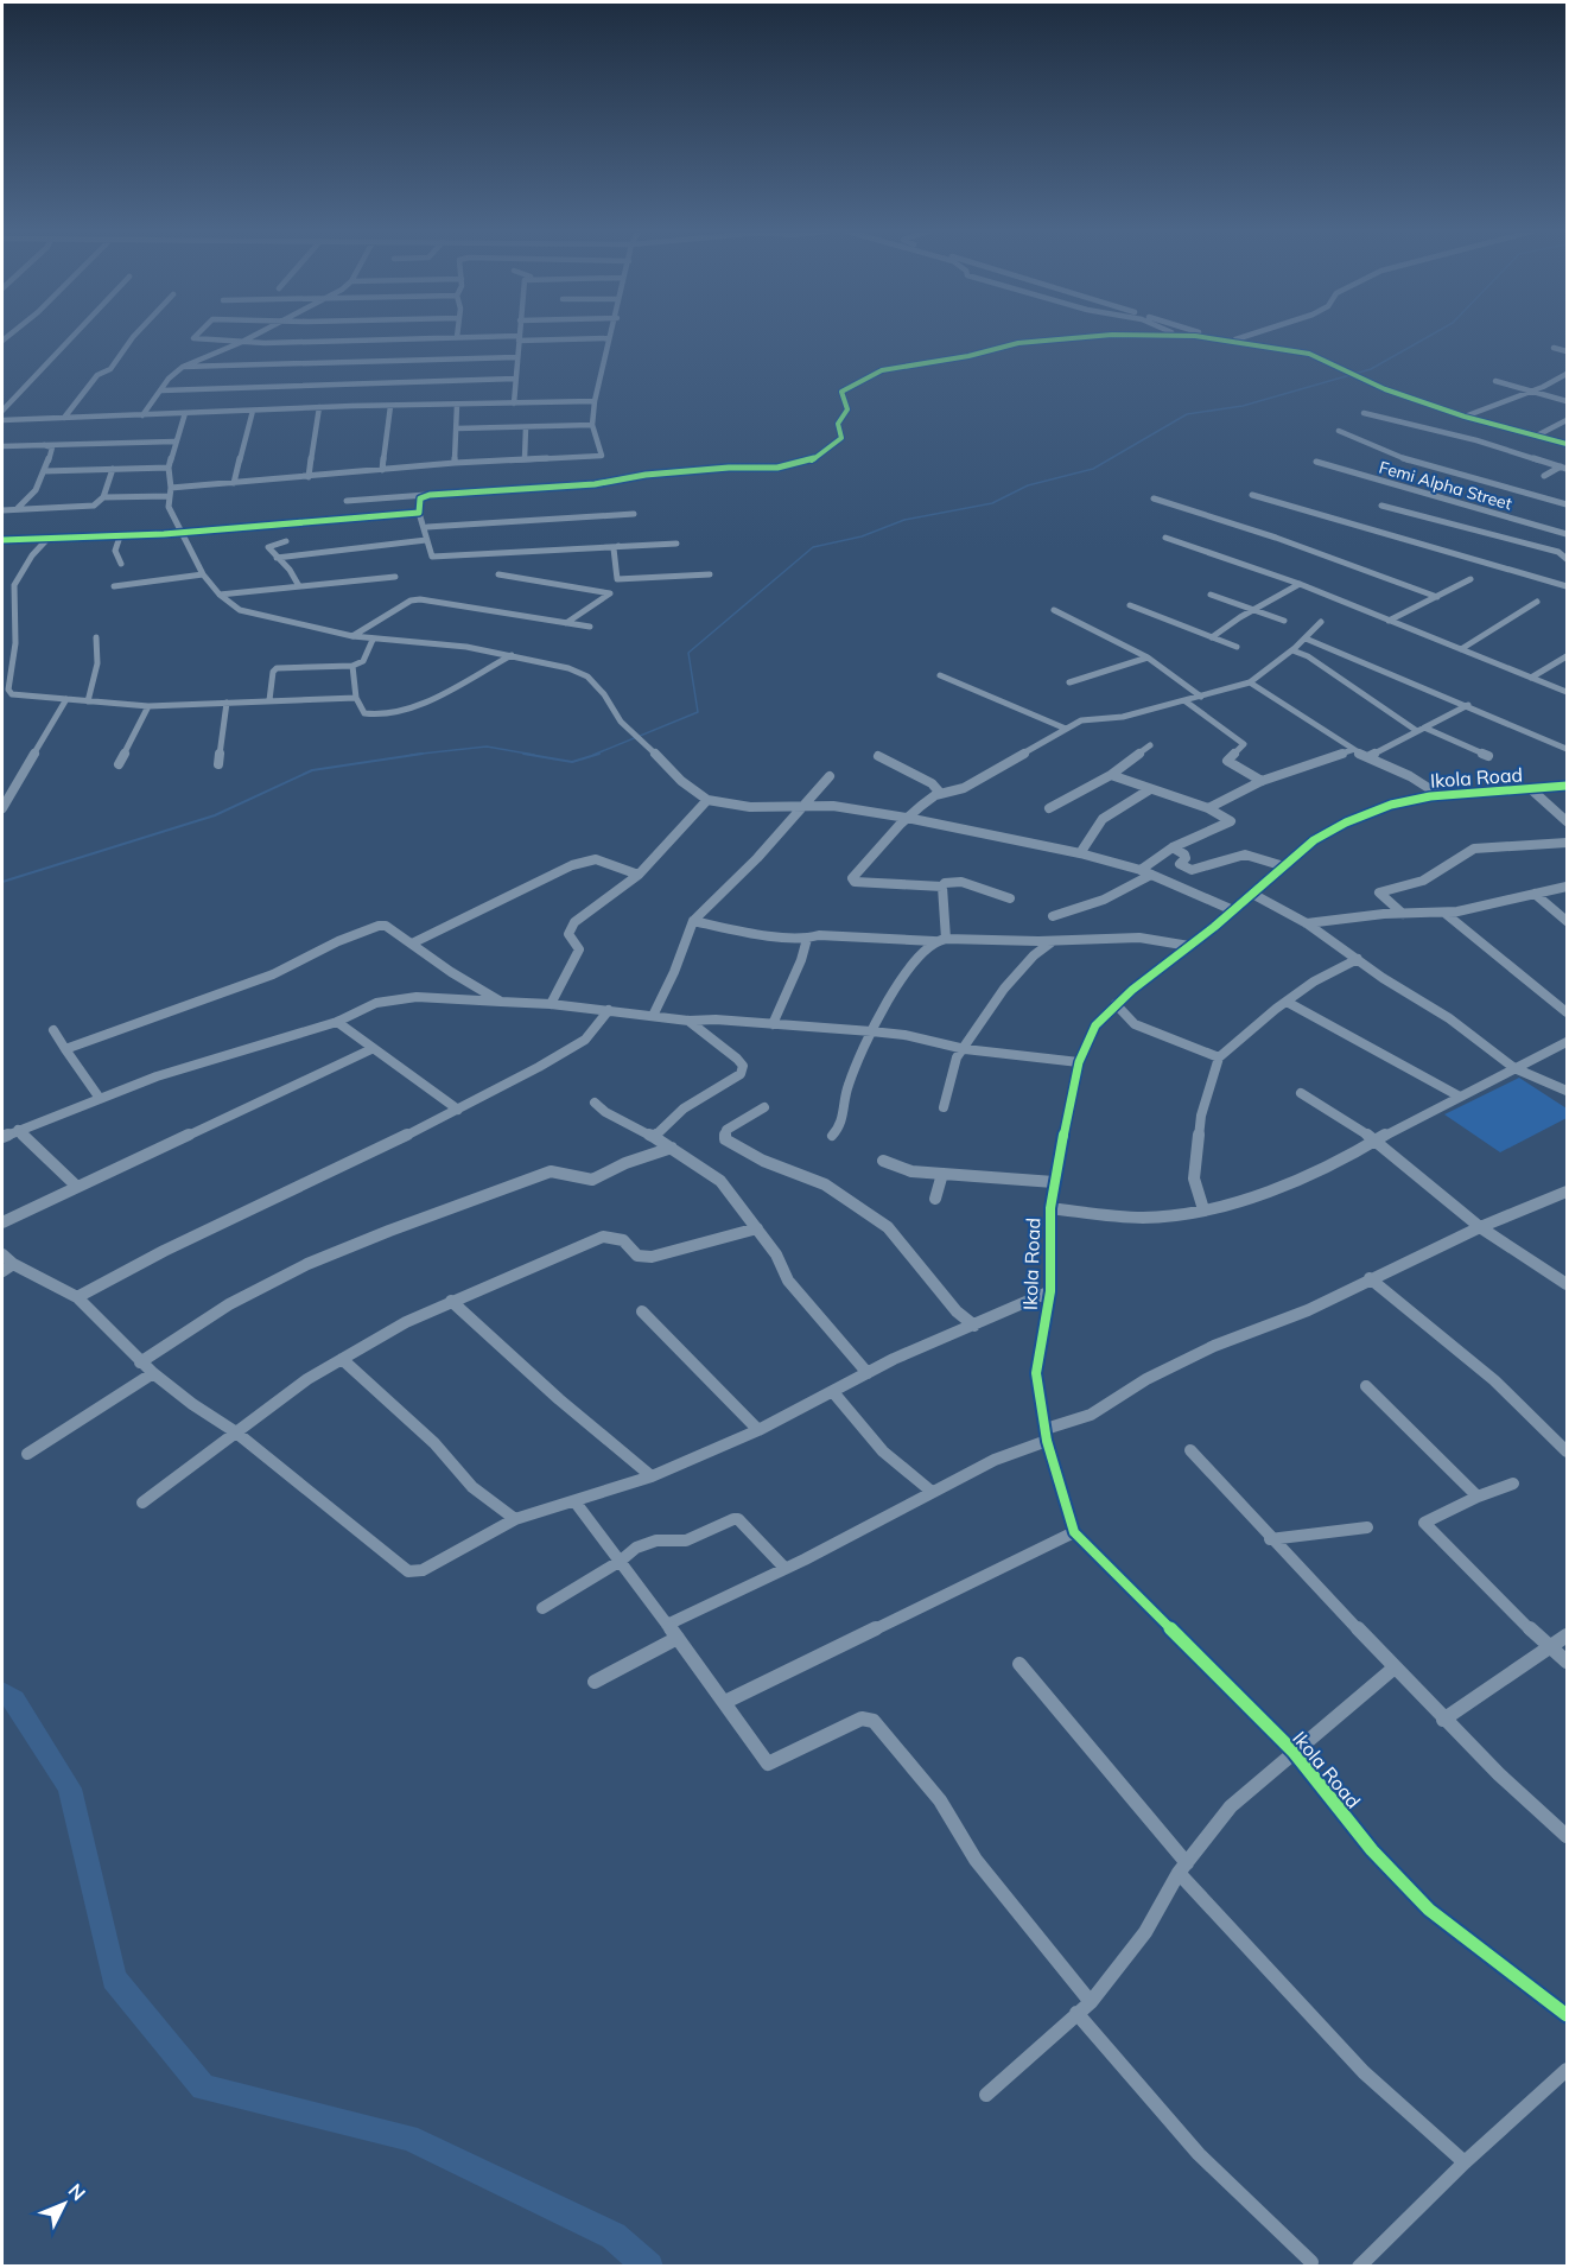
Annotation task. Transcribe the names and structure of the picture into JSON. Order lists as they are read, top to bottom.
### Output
{
  "streets": {
    "street": ["Femi Alpha Street", "Ikola Road"]
  },
  "north": "top right"
}
